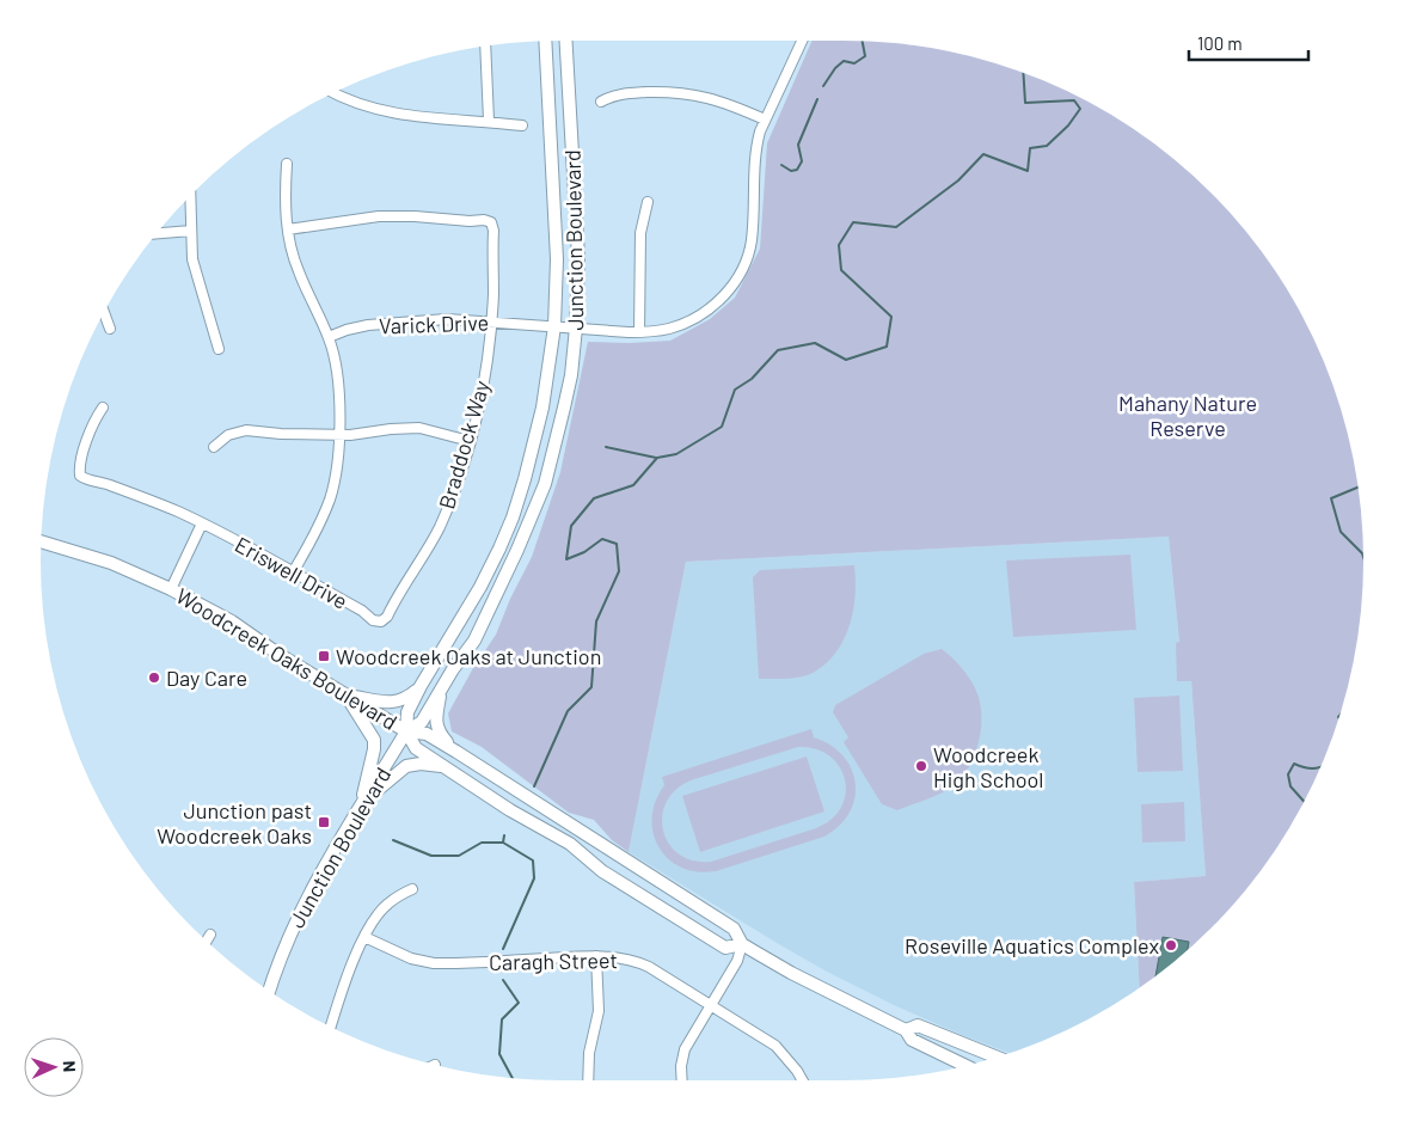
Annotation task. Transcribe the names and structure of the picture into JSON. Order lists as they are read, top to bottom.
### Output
{
  "streets": {
    "main road": ["Junction Boulevard", "Woodcreek Oaks Boulevard"],
    "street": [
      "Varick Drive",
      "Braddock Way",
      "Eriswell Drive",
      "Caragh Street"
    ]
  },
  "crossings": [
    ["Junction Boulevard", "Varick Drive"],
    ["Junction Boulevard", "Woodcreek Oaks Boulevard"],
    ["Varick Drive", "Braddock Way"],
    ["Braddock Way", "Eriswell Drive"]
  ],
  "parks": ["Mahany Nature Reserve"],
  "places": {
    "transit": ["Woodcreek Oaks at Junction", "Junction past Woodcreek Oaks"],
    "other": ["Day Care", "Woodcreek High School", "Roseville Aquatics Complex"]
  },
  "scale_bar": "100 m",
  "north": "right"
}
